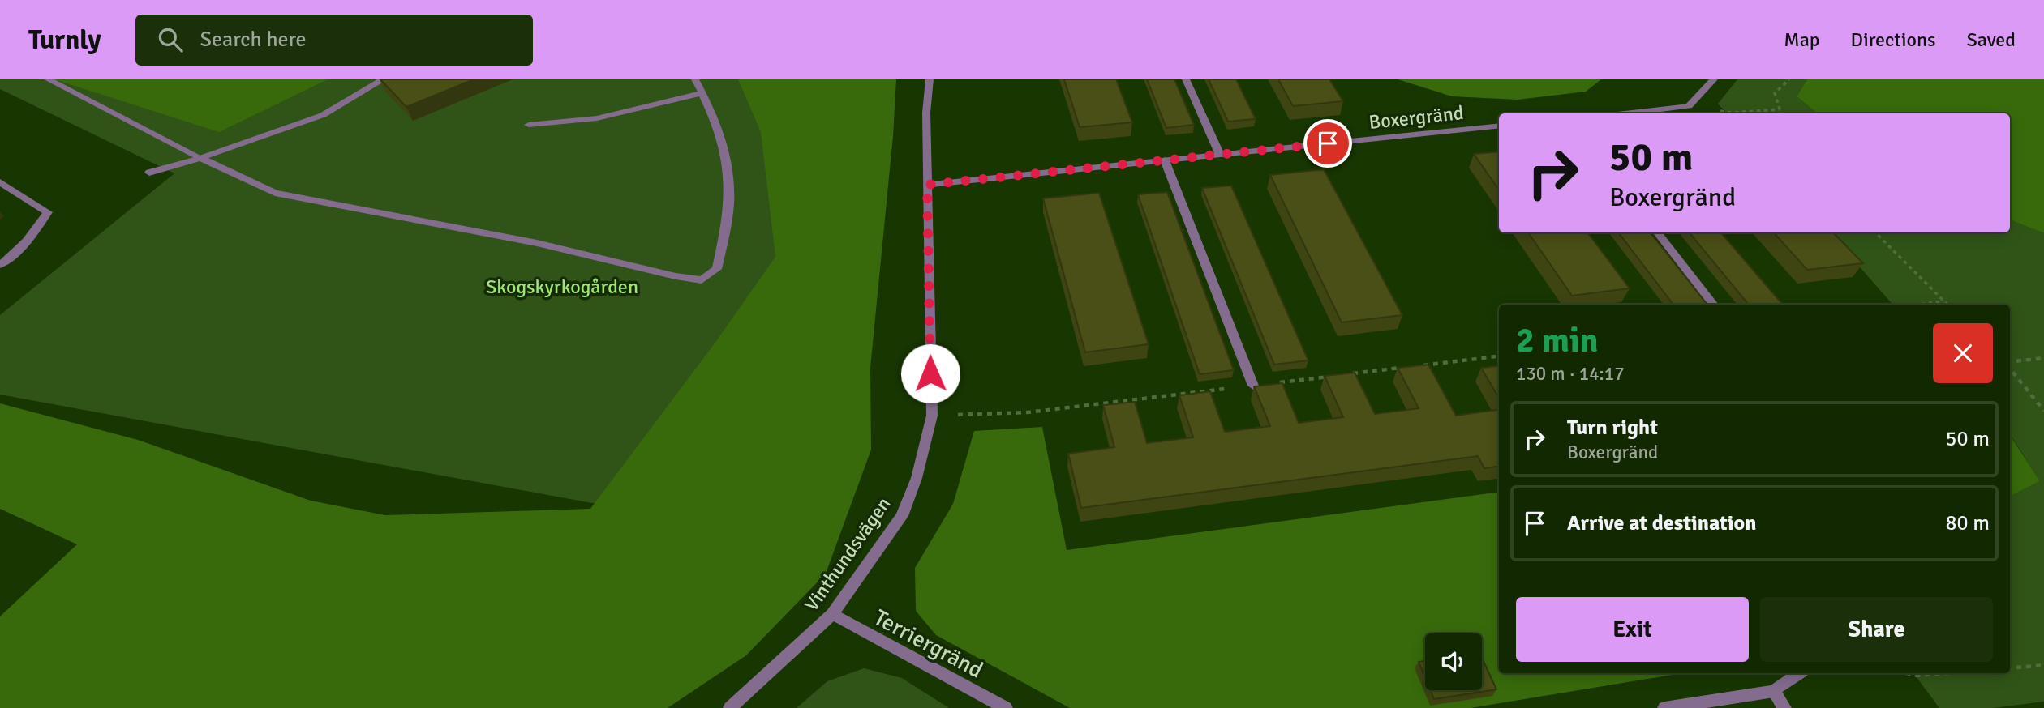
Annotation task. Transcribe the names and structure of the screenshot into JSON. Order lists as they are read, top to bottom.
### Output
{
  "streets": {
    "street": ["Boxergränd", "Vinthundsvägen", "Terriergränd"]
  },
  "crossings": [
    ["Boxergränd", "Vinthundsvägen"],
    ["Vinthundsvägen", "Terriergränd"]
  ],
  "parks": ["Skogskyrkogården"],
  "page": {
    "header": "Turnly",
    "search": "Search here",
    "nav": ["Map", "Directions", "Saved"],
    "turn": ["50 m", "Boxergränd"],
    "heading": ["2 min", "130 m · 14:17"],
    "list": [
      {
        "name": "Turn right",
        "note": "Boxergränd",
        "value": "50 m"
      },
      {
        "name": "Arrive at destination",
        "value": "80 m"
      }
    ],
    "buttons": ["Exit", "Share"]
  }
}
